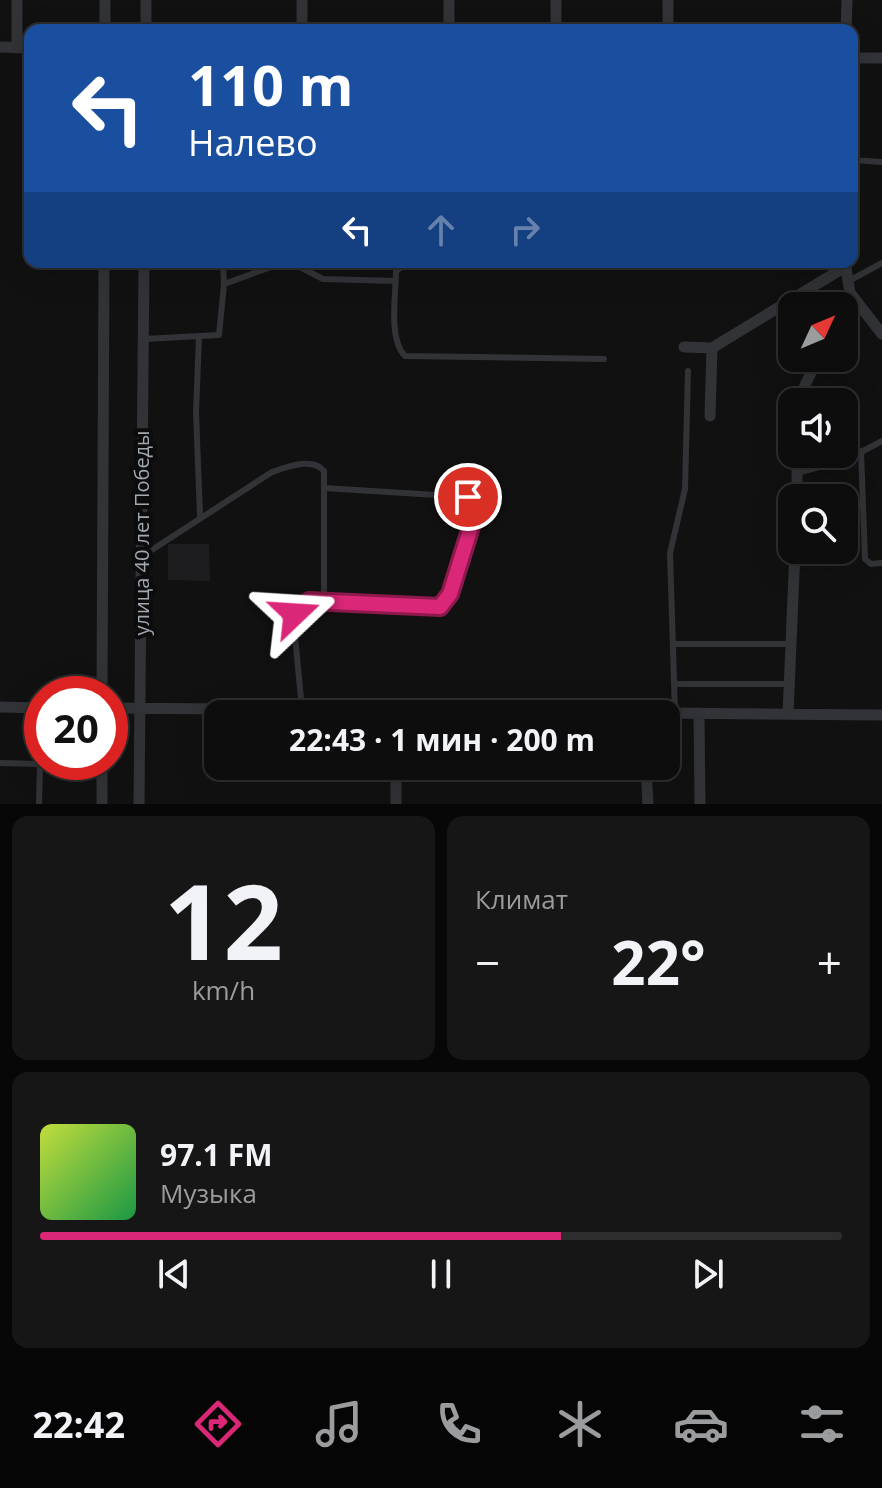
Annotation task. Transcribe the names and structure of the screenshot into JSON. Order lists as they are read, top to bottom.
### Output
{
  "streets": {
    "street": ["улица 40 лет Победы"]
  },
  "north": "top right",
  "page": {
    "turn": ["110 m", "Налево"],
    "limit": "20",
    "trip": "22:43 · 1 мин · 200 m",
    "tile": [
      ["12", "km/h"],
      "Климат"
    ],
    "heat": ["−", "22°", "+"],
    "song": ["97.1 FM", "Музыка"],
    "tabs": "22:42"
  }
}
